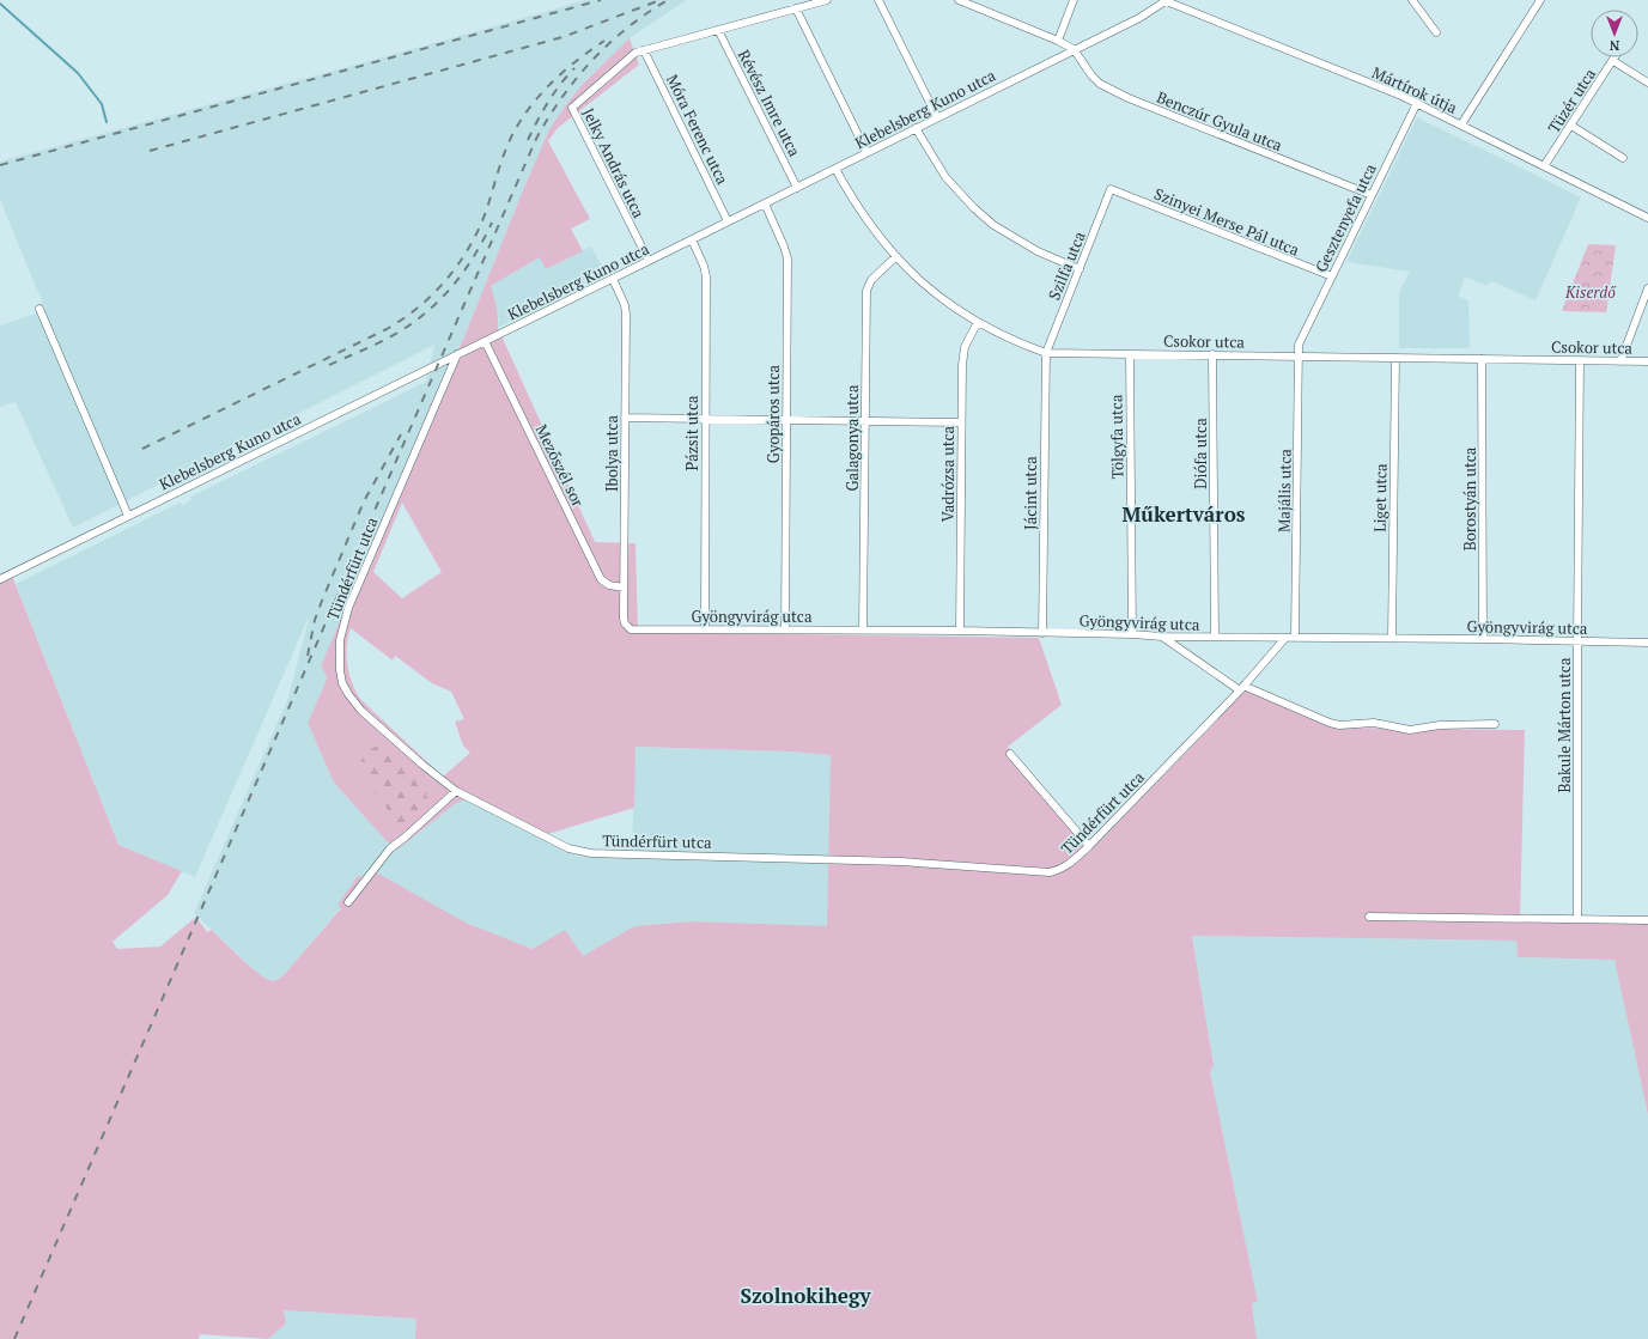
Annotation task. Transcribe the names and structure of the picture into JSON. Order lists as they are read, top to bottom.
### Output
{
  "streets": {
    "street": [
      "Mártírok útja",
      "Tüzér utca",
      "Révész Imre utca",
      "Klebelsberg Kuno utca",
      "Benczúr Gyula utca",
      "Móra Ferenc utca",
      "Jelky András utca",
      "Gesztenyefa utca",
      "Szinyei Merse Pál utca",
      "Szilfa utca",
      "Csokor utca",
      "Gyopáros utca",
      "Pázsit utca",
      "Tölgyfa utca",
      "Galagonya utca",
      "Ibolya utca",
      "Diófa utca",
      "Mezőszél sor",
      "Vadrózsa utca",
      "Majális utca",
      "Jácint utca",
      "Liget utca",
      "Borostyán utca",
      "Tündérfürt utca",
      "Gyöngyvirág utca",
      "Bakule Márton utca"
    ]
  },
  "crossings": [
    ["Mártírok útja", "Tüzér utca"],
    ["Mártírok útja", "Klebelsberg Kuno utca"],
    ["Mártírok útja", "Gesztenyefa utca"],
    ["Révész Imre utca", "Klebelsberg Kuno utca"],
    ["Klebelsberg Kuno utca", "Benczúr Gyula utca"],
    ["Klebelsberg Kuno utca", "Móra Ferenc utca"],
    ["Klebelsberg Kuno utca", "Jelky András utca"],
    ["Klebelsberg Kuno utca", "Csokor utca"],
    ["Klebelsberg Kuno utca", "Gyopáros utca"],
    ["Klebelsberg Kuno utca", "Pázsit utca"],
    ["Klebelsberg Kuno utca", "Ibolya utca"],
    ["Klebelsberg Kuno utca", "Mezőszél sor"],
    ["Klebelsberg Kuno utca", "Tündérfürt utca"],
    ["Benczúr Gyula utca", "Gesztenyefa utca"],
    ["Móra Ferenc utca", "Jelky András utca"],
    ["Gesztenyefa utca", "Szinyei Merse Pál utca"],
    ["Gesztenyefa utca", "Majális utca"],
    ["Szinyei Merse Pál utca", "Szilfa utca"],
    ["Szilfa utca", "Csokor utca"],
    ["Szilfa utca", "Jácint utca"],
    ["Csokor utca", "Tölgyfa utca"],
    ["Csokor utca", "Galagonya utca"],
    ["Csokor utca", "Diófa utca"],
    ["Csokor utca", "Vadrózsa utca"],
    ["Csokor utca", "Majális utca"],
    ["Csokor utca", "Jácint utca"],
    ["Csokor utca", "Liget utca"],
    ["Csokor utca", "Borostyán utca"],
    ["Csokor utca", "Bakule Márton utca"],
    ["Gyopáros utca", "Gyöngyvirág utca"],
    ["Pázsit utca", "Gyöngyvirág utca"],
    ["Tölgyfa utca", "Gyöngyvirág utca"],
    ["Galagonya utca", "Gyöngyvirág utca"],
    ["Ibolya utca", "Mezőszél sor"],
    ["Ibolya utca", "Gyöngyvirág utca"],
    ["Diófa utca", "Gyöngyvirág utca"],
    ["Vadrózsa utca", "Gyöngyvirág utca"],
    ["Majális utca", "Gyöngyvirág utca"],
    ["Jácint utca", "Gyöngyvirág utca"],
    ["Liget utca", "Gyöngyvirág utca"],
    ["Borostyán utca", "Gyöngyvirág utca"],
    ["Tündérfürt utca", "Gyöngyvirág utca"],
    ["Gyöngyvirág utca", "Bakule Márton utca"]
  ],
  "districts": ["Műkertváros", "Szolnokihegy"],
  "parks": ["Kiserdő"],
  "north": "bottom"
}
